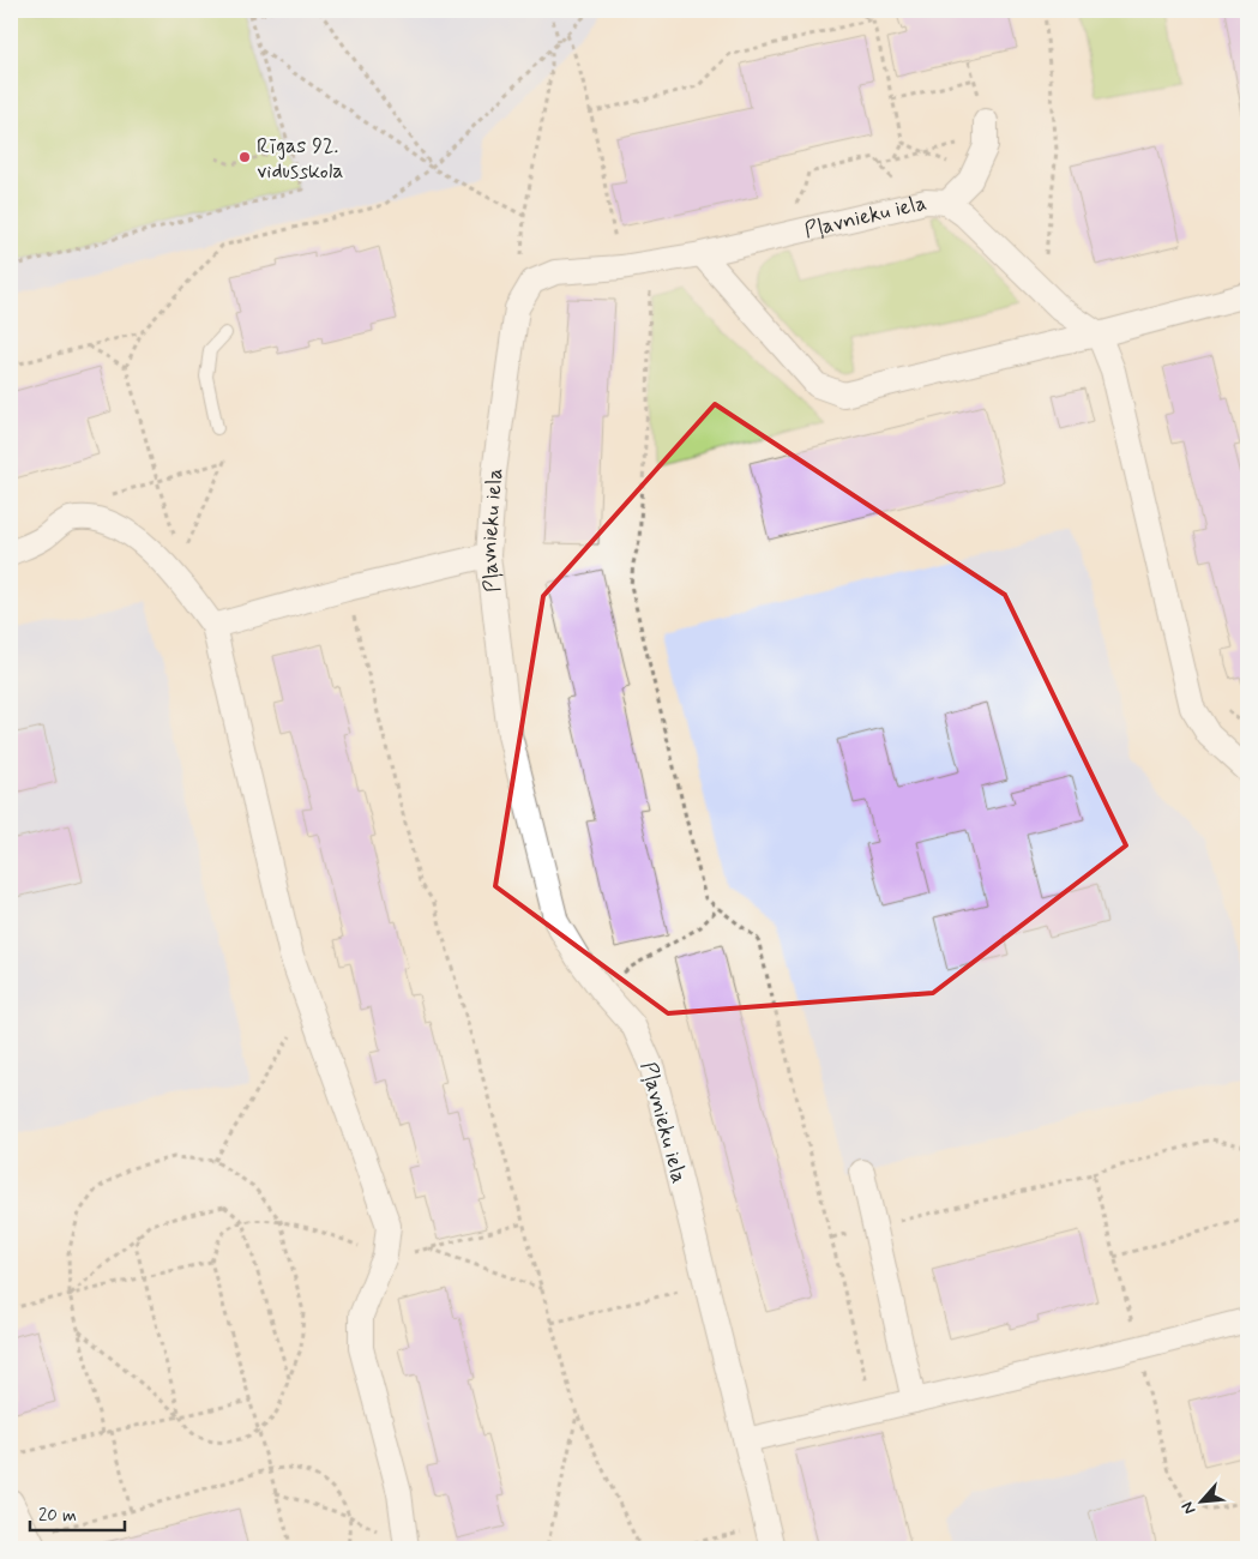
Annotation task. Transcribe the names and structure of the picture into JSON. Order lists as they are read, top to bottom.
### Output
{
  "streets": {
    "street": ["Pļavnieku iela"]
  },
  "places": ["Rīgas 92. vidusskola"],
  "scale_bar": "20 m",
  "north": "bottom left"
}
